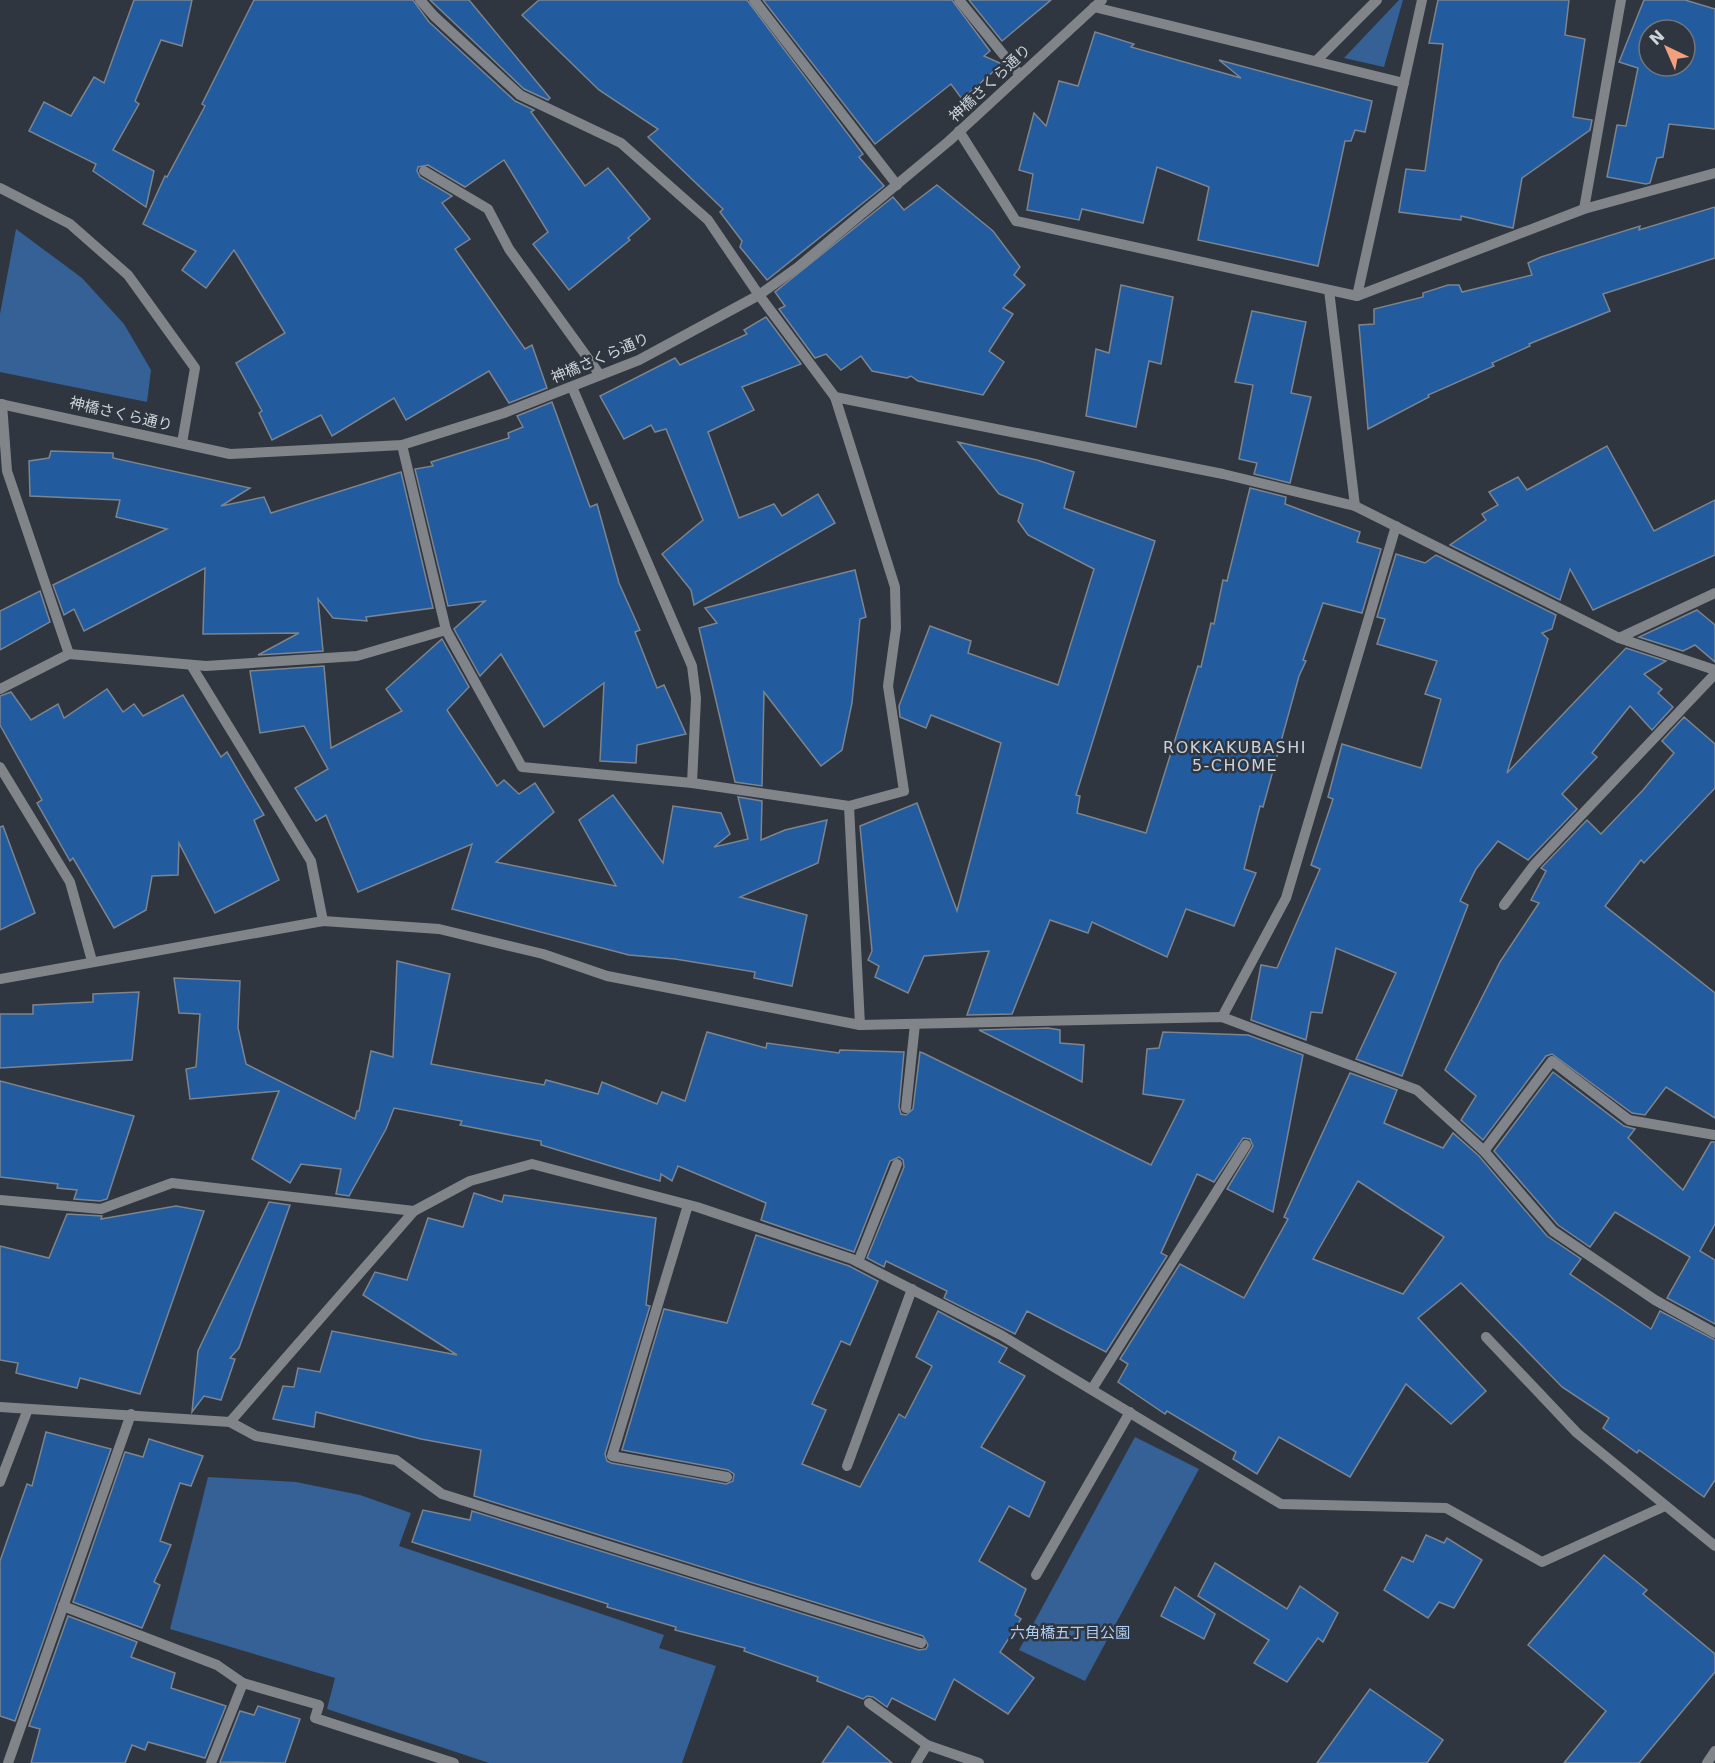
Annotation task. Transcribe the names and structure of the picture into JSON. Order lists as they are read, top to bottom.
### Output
{
  "streets": {
    "street": ["神橋さくら通り"]
  },
  "districts": ["ROKKAKUBASHI 5-CHOME"],
  "parks": ["六角橋五丁目公園"],
  "north": "top left"
}
